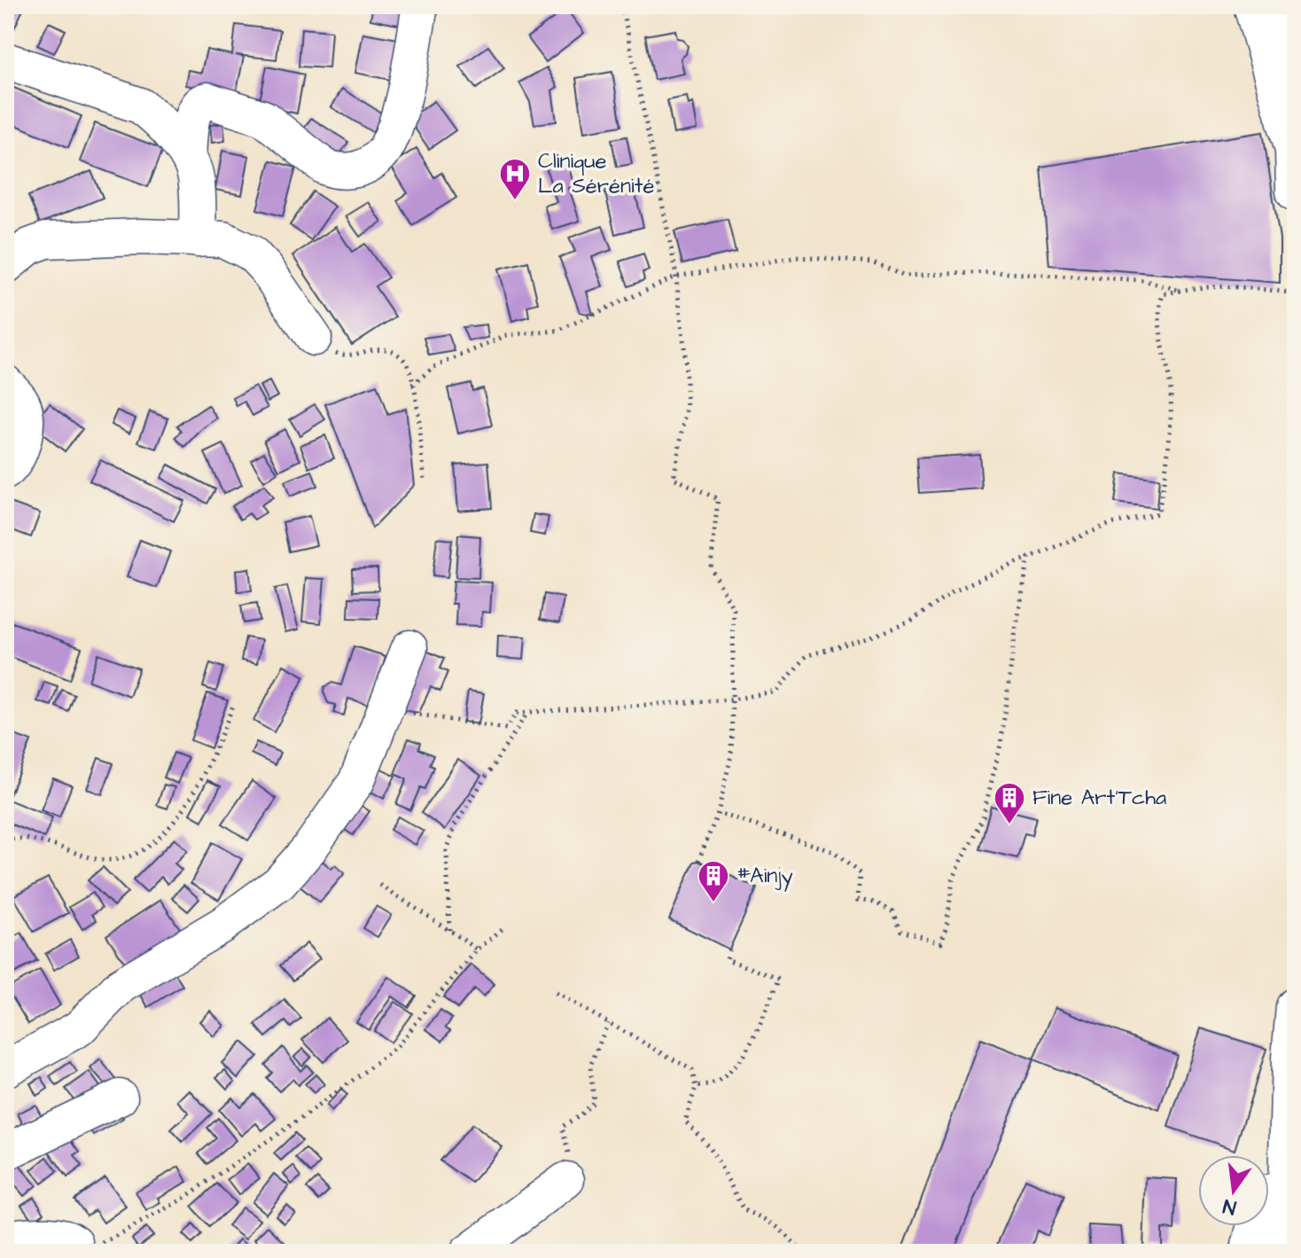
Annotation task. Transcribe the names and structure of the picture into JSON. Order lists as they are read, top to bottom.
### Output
{
  "places": {
    "hospital": ["Clinique La Sérénité"],
    "building": ["Fine Art'Tcha", "#Ainjy"]
  },
  "north": "bottom"
}
